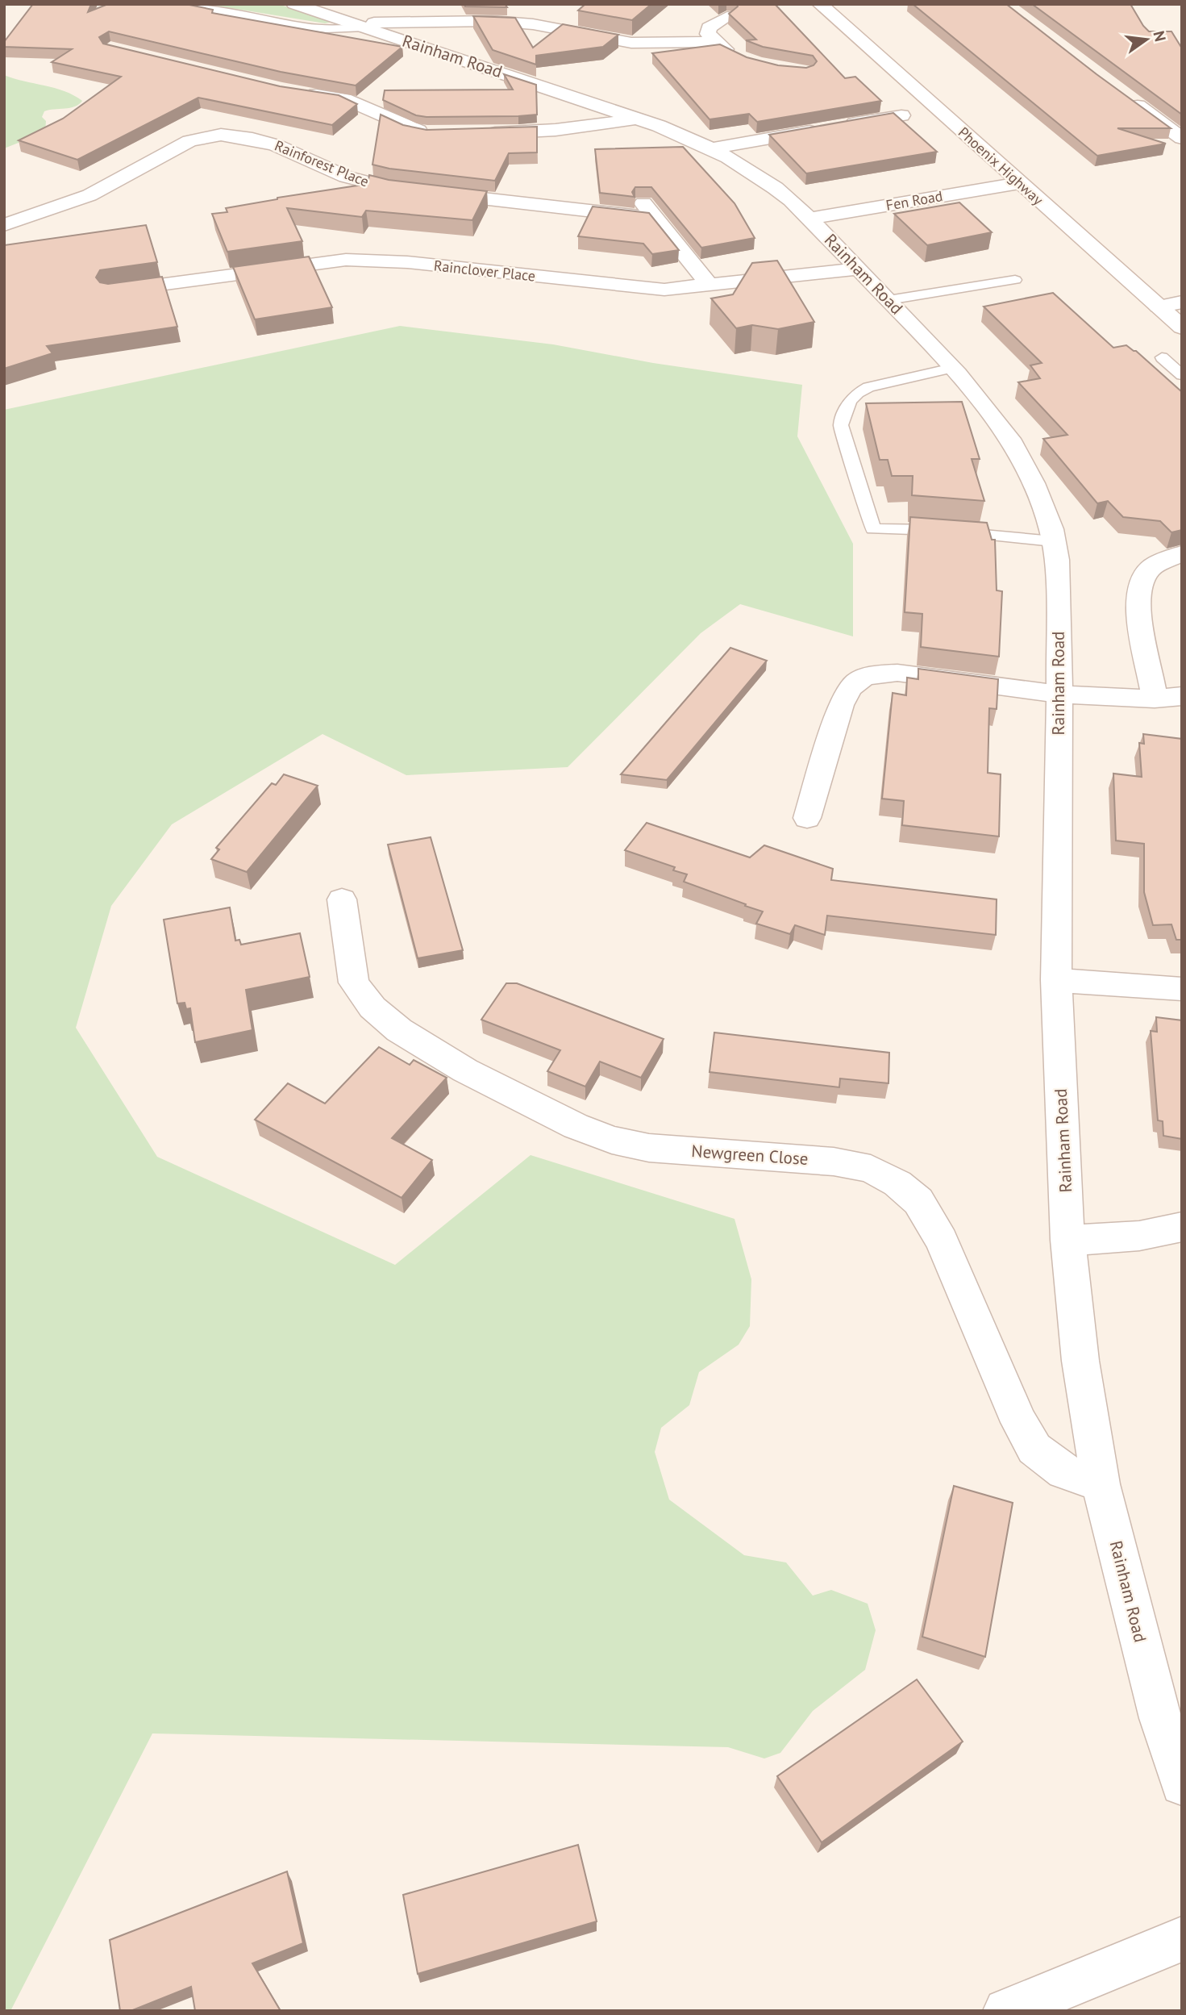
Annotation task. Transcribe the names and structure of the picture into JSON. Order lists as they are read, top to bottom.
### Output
{
  "streets": {
    "street": [
      "Rainham Road",
      "Rainforest Place",
      "Phoenix Highway",
      "Fen Road",
      "Rainclover Place",
      "Newgreen Close"
    ]
  },
  "crossings": [
    ["Rainham Road", "Fen Road"],
    ["Rainham Road", "Rainclover Place"],
    ["Rainham Road", "Newgreen Close"],
    ["Phoenix Highway", "Fen Road"]
  ],
  "north": "right"
}
